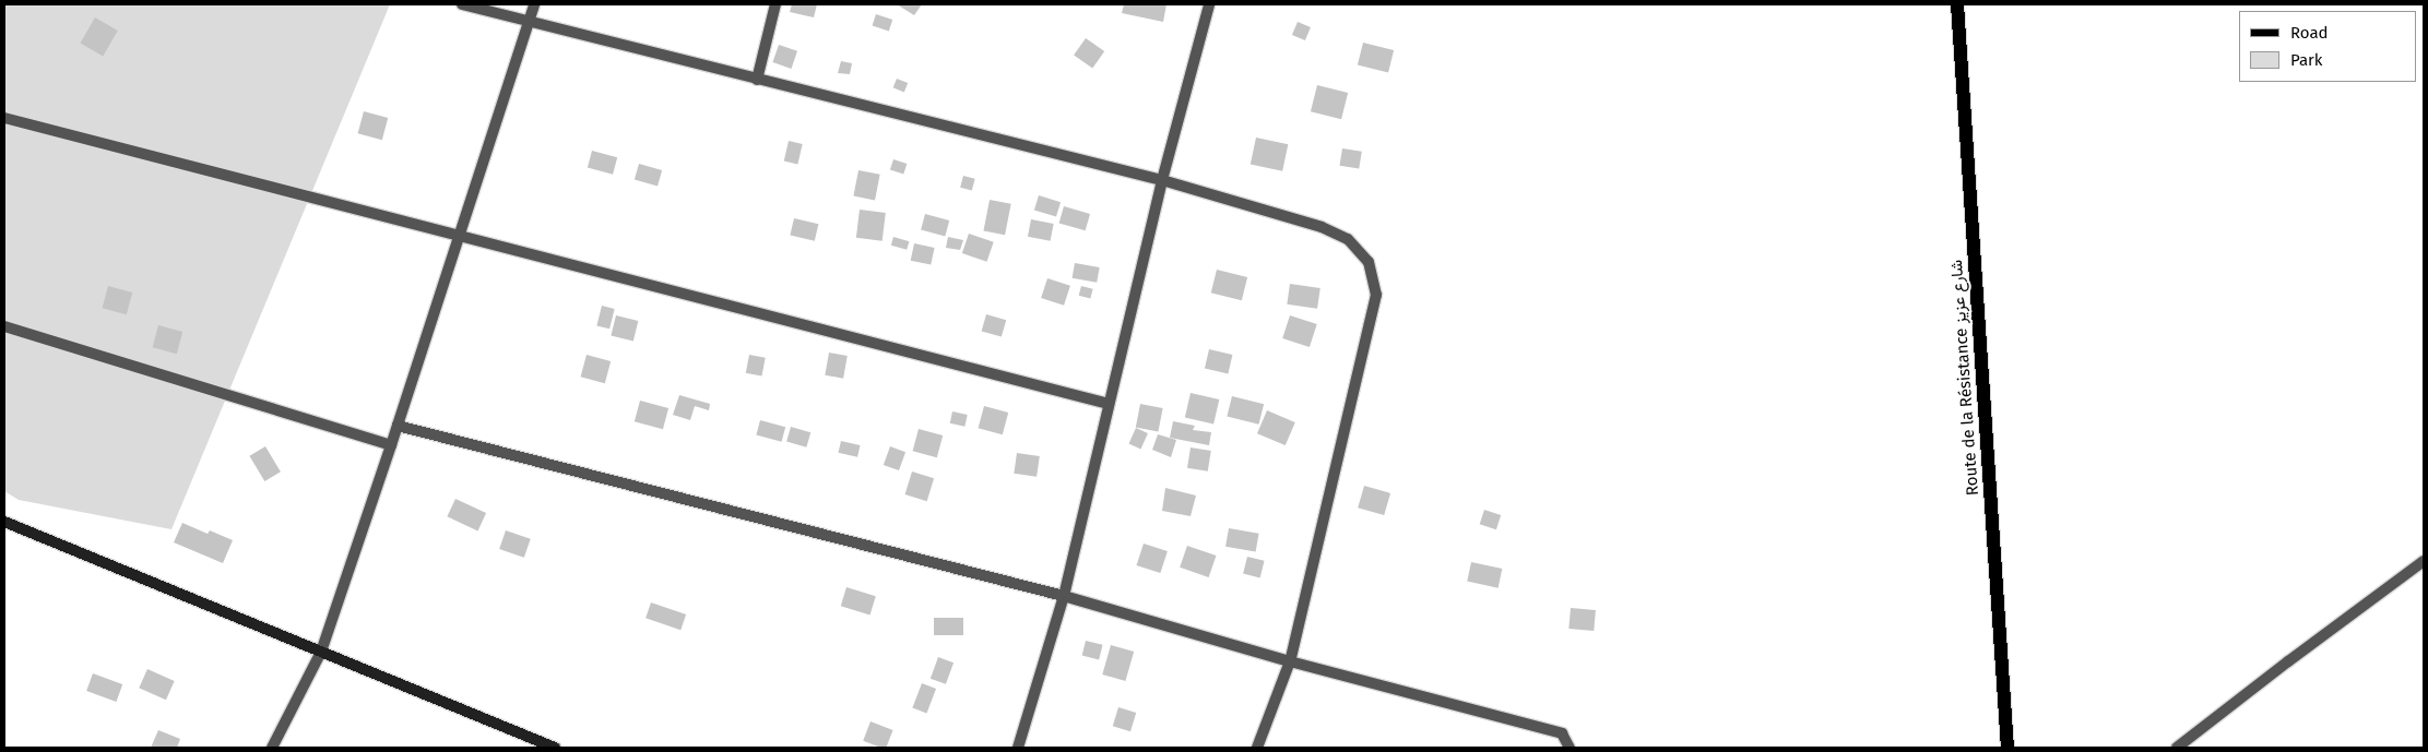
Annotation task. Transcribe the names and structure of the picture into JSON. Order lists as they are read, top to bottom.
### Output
{
  "streets": {
    "main road": ["Route de la Résistance شارع عزيز"]
  },
  "legend": ["Road", "Park"]
}
